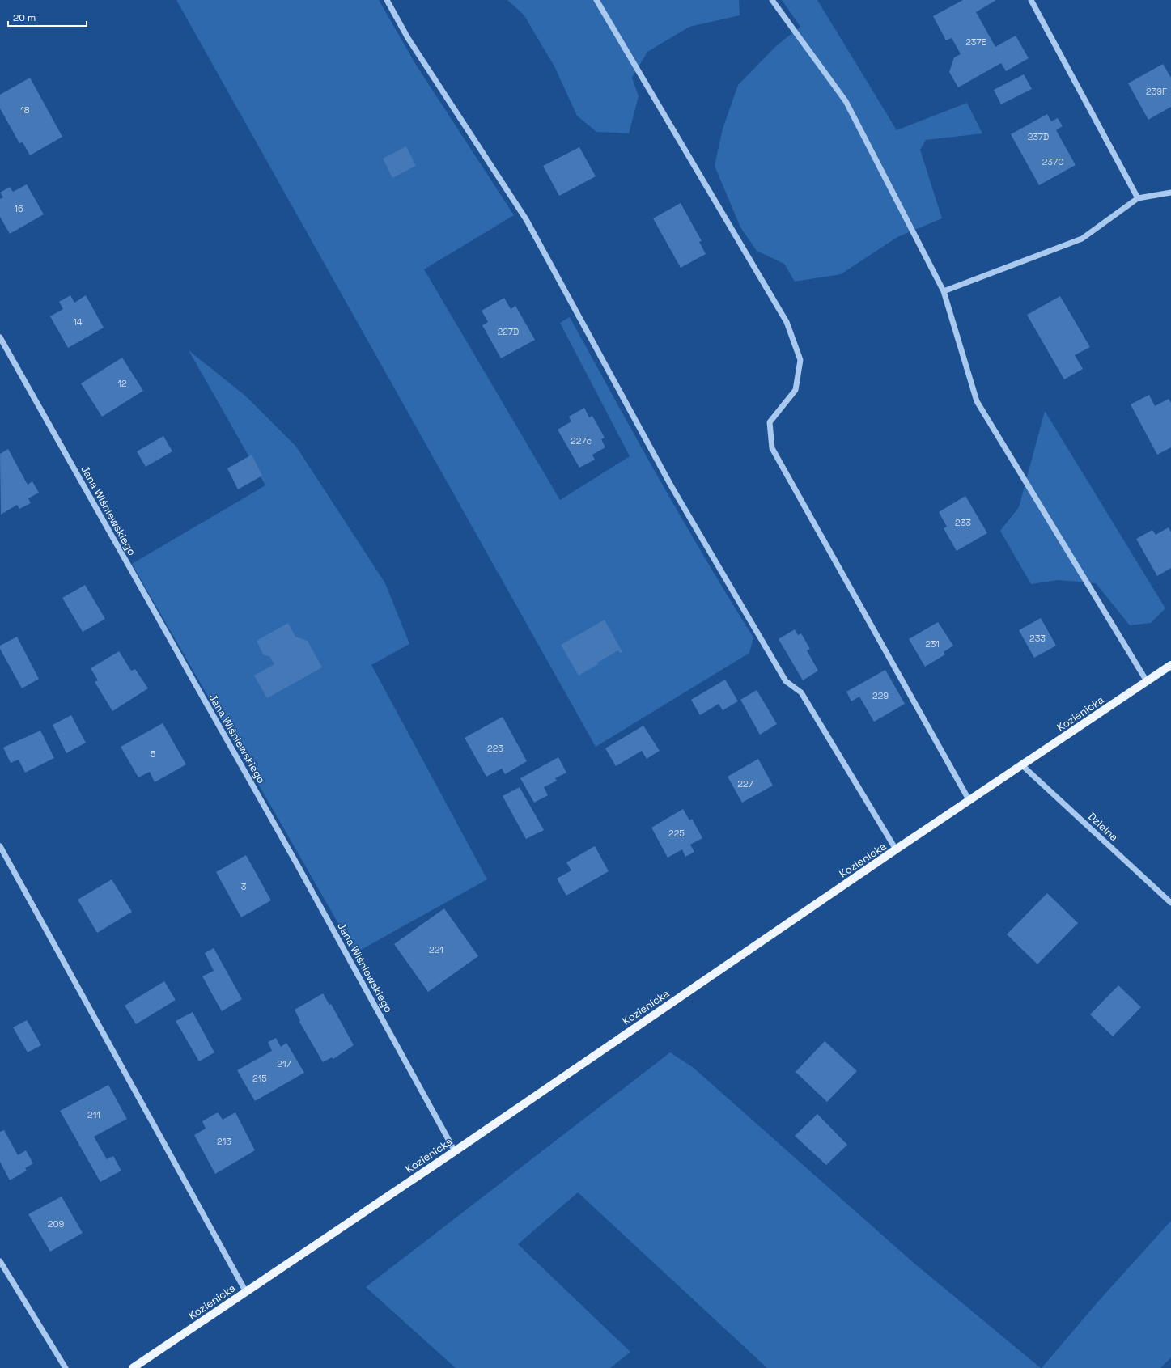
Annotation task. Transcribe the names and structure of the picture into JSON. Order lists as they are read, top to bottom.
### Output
{
  "streets": {
    "main road": ["Kozienicka"],
    "street": ["Jana Wiśniewskiego", "Dzielna"]
  },
  "crossings": [
    ["Jana Wiśniewskiego", "Kozienicka"],
    ["Kozienicka", "Dzielna"]
  ],
  "house_numbers": [
    "237E",
    "239F",
    "18",
    "237D",
    "237C",
    "16",
    "14",
    "227D",
    "12",
    "227c",
    "233",
    "233",
    "231",
    "229",
    "223",
    "5",
    "227",
    "225",
    "3",
    "221",
    "217",
    "215",
    "211",
    "213",
    "209"
  ],
  "scale_bar": "20 m"
}
